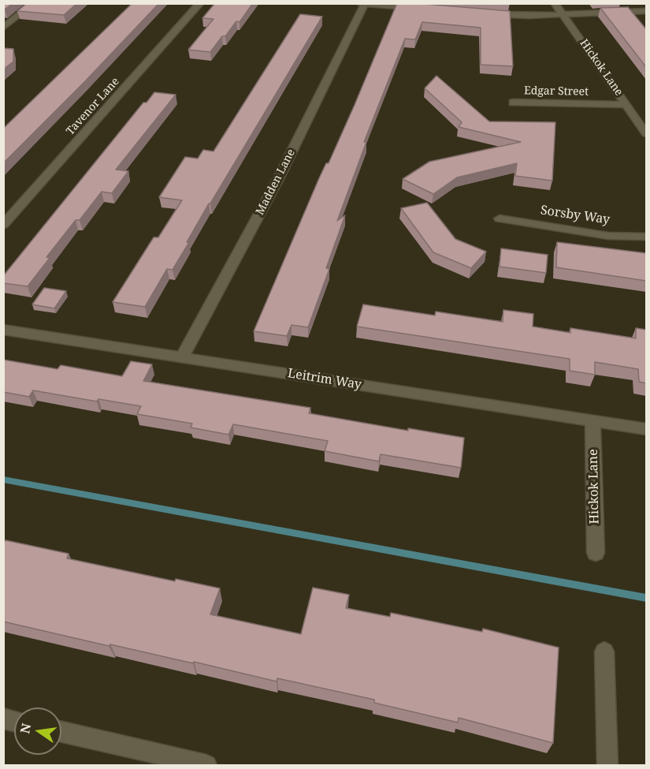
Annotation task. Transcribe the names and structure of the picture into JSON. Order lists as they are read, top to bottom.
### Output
{
  "streets": {
    "street": [
      "Hickok Lane",
      "Edgar Street",
      "Tavenor Lane",
      "Madden Lane",
      "Sorsby Way",
      "Leitrim Way"
    ]
  },
  "crossings": [
    ["Hickok Lane", "Edgar Street"],
    ["Hickok Lane", "Leitrim Way"],
    ["Madden Lane", "Leitrim Way"]
  ],
  "north": "left"
}
